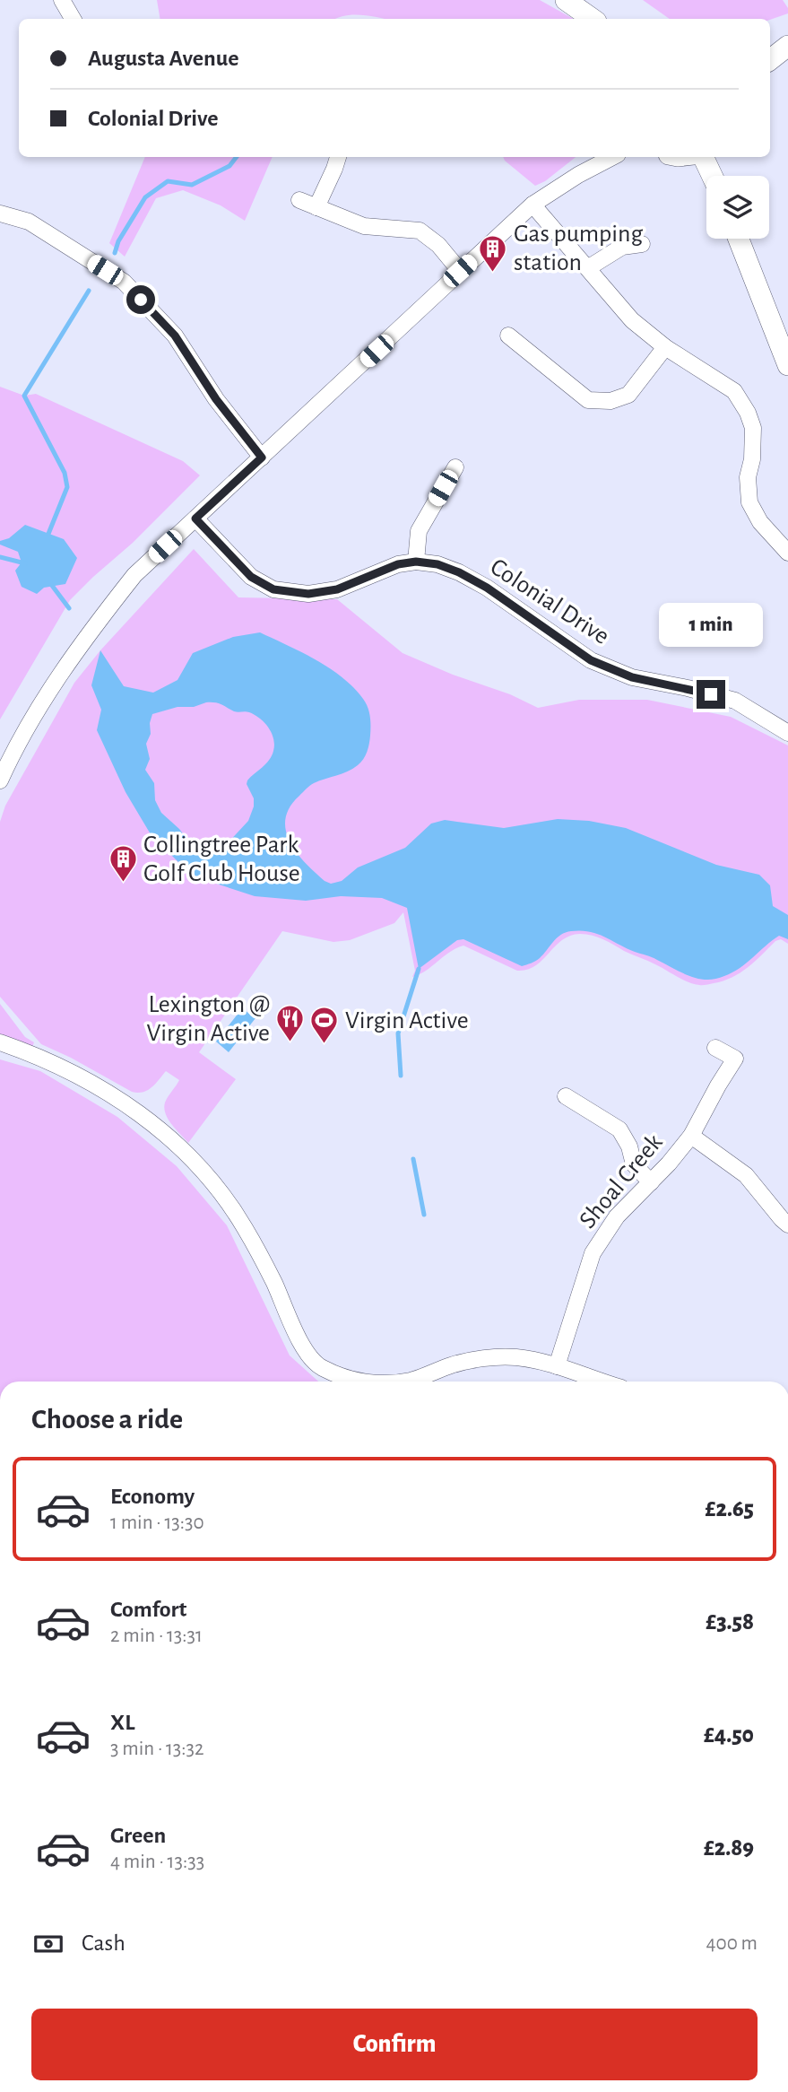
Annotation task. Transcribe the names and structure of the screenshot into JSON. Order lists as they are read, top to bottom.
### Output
{
  "streets": {
    "street": ["Colonial Drive", "Shoal Creek"]
  },
  "places": {
    "building": ["Gas pumping station", "Collingtree Park Golf Club House"],
    "restaurant": ["Lexington @ Virgin Active"],
    "sports": ["Virgin Active"]
  },
  "page": {
    "banner": ["Augusta Avenue", "Colonial Drive"],
    "bubble": "1 min",
    "heading": "Choose a ride",
    "list": [
      {
        "name": "Economy",
        "note": "1 min · 13:30",
        "value": "£2.65"
      },
      {
        "name": "Comfort",
        "note": "2 min · 13:31",
        "value": "£3.58"
      },
      {
        "name": "XL",
        "note": "3 min · 13:32",
        "value": "£4.50"
      },
      {
        "name": "Green",
        "note": "4 min · 13:33",
        "value": "£2.89"
      }
    ],
    "pay": ["Cash", "400 m"],
    "buttons": "Confirm"
  }
}
